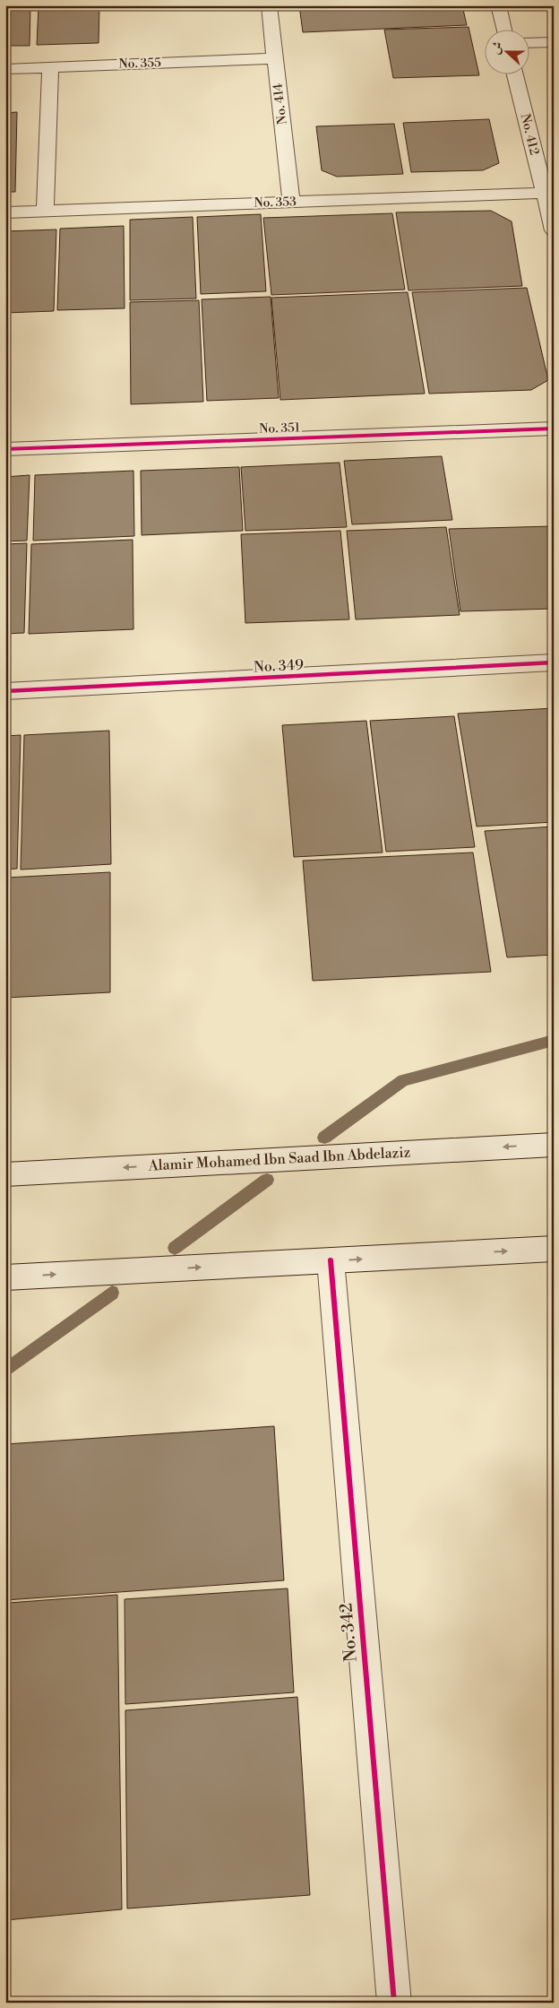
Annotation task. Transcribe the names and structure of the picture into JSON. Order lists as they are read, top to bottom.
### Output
{
  "streets": {
    "street": [
      "No. 355",
      "No. 414",
      "No. 412",
      "No. 353",
      "No. 351",
      "No. 349",
      "Alamir Mohamed Ibn Saad Ibn Abdelaziz",
      "No. 342"
    ]
  },
  "crossings": [
    ["No. 355", "No. 414"],
    ["No. 414", "No. 353"],
    ["No. 412", "No. 353"]
  ],
  "north": "left"
}
